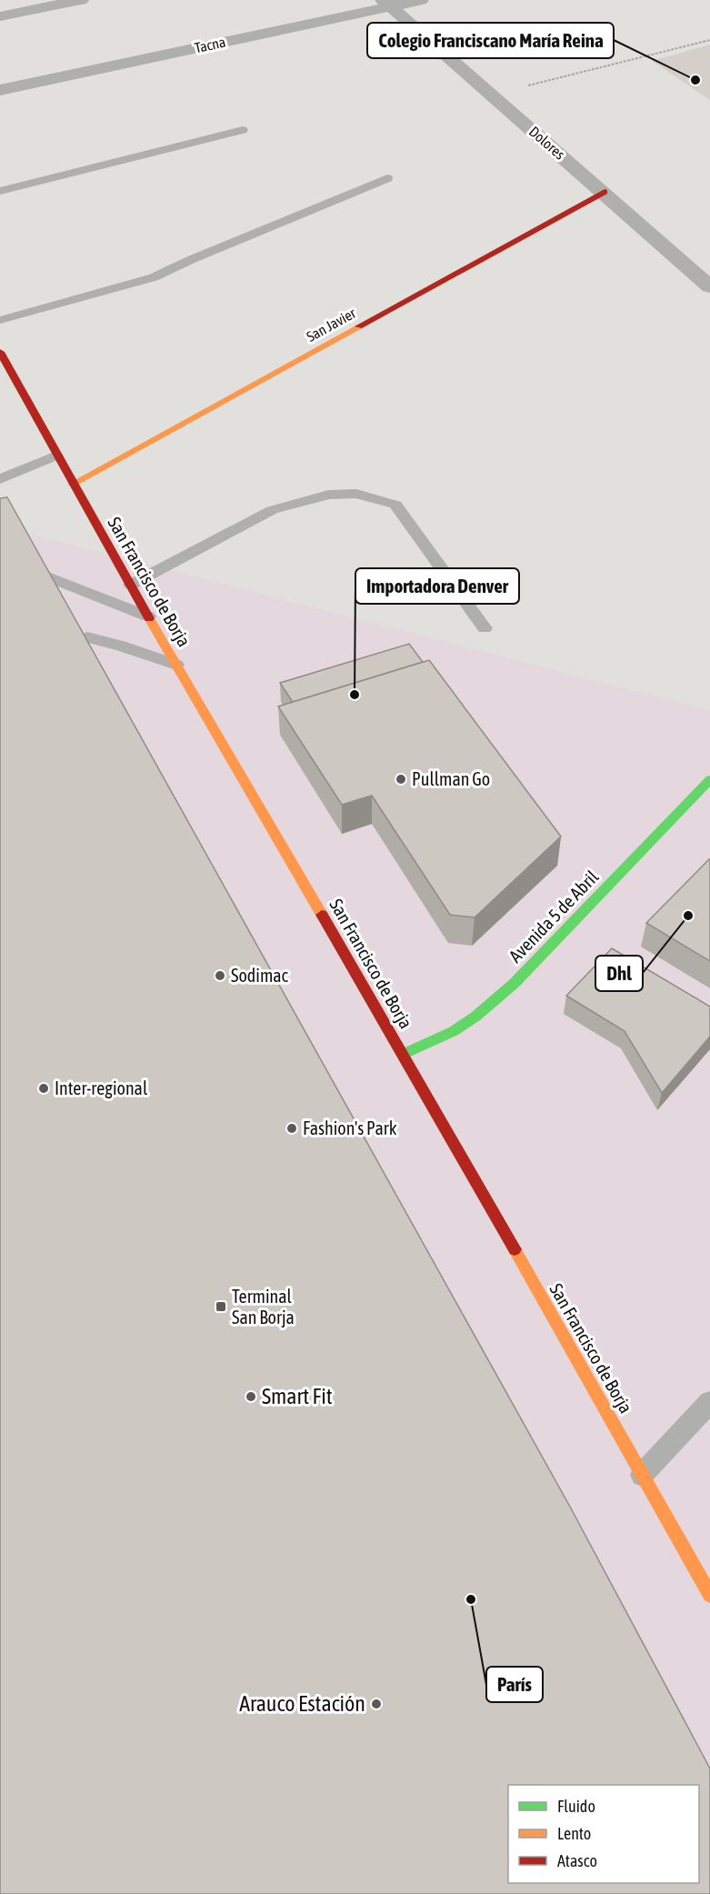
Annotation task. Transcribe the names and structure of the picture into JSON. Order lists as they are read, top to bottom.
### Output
{
  "streets": {
    "street": [
      "Tacna",
      "Dolores",
      "San Javier",
      "San Francisco de Borja",
      "Avenida 5 de Abril"
    ]
  },
  "crossings": [
    ["Tacna", "Dolores"],
    ["Dolores", "San Javier"],
    ["San Javier", "San Francisco de Borja"],
    ["San Francisco de Borja", "Avenida 5 de Abril"]
  ],
  "places": {
    "other": [
      "Colegio Franciscano María Reina",
      "Importadora Denver",
      "Pullman Go",
      "Dhl",
      "Sodimac",
      "Inter-regional",
      "Fashion's Park",
      "Smart Fit",
      "París",
      "Arauco Estación"
    ],
    "transit": ["Terminal San Borja"]
  },
  "legend": ["Fluido", "Lento", "Atasco"]
}
